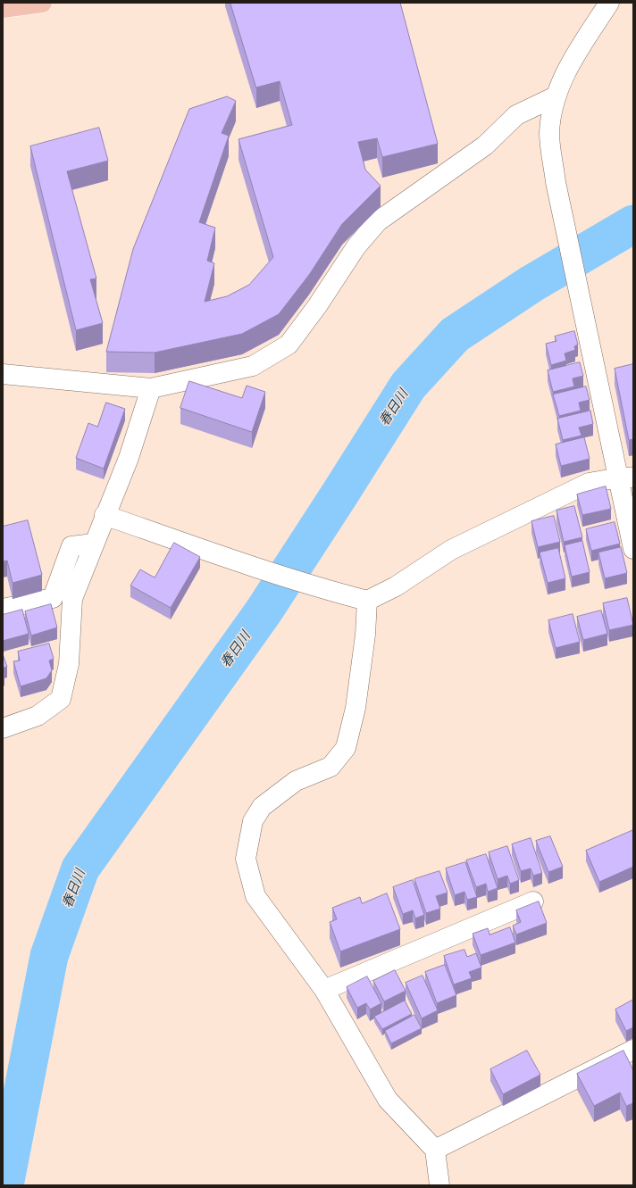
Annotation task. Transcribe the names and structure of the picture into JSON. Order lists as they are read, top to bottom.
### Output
{
  "water": ["春日川"]
}
